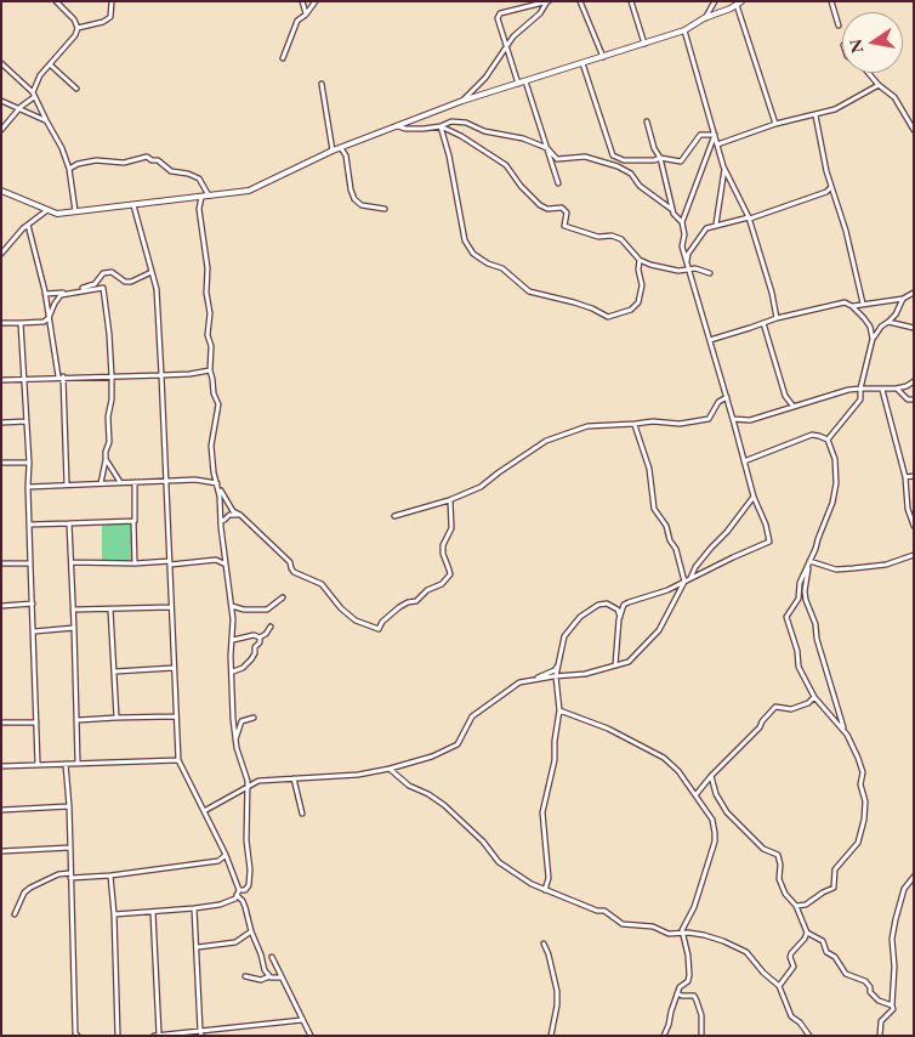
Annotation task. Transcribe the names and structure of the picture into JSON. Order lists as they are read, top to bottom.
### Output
{
  "north": "left"
}
